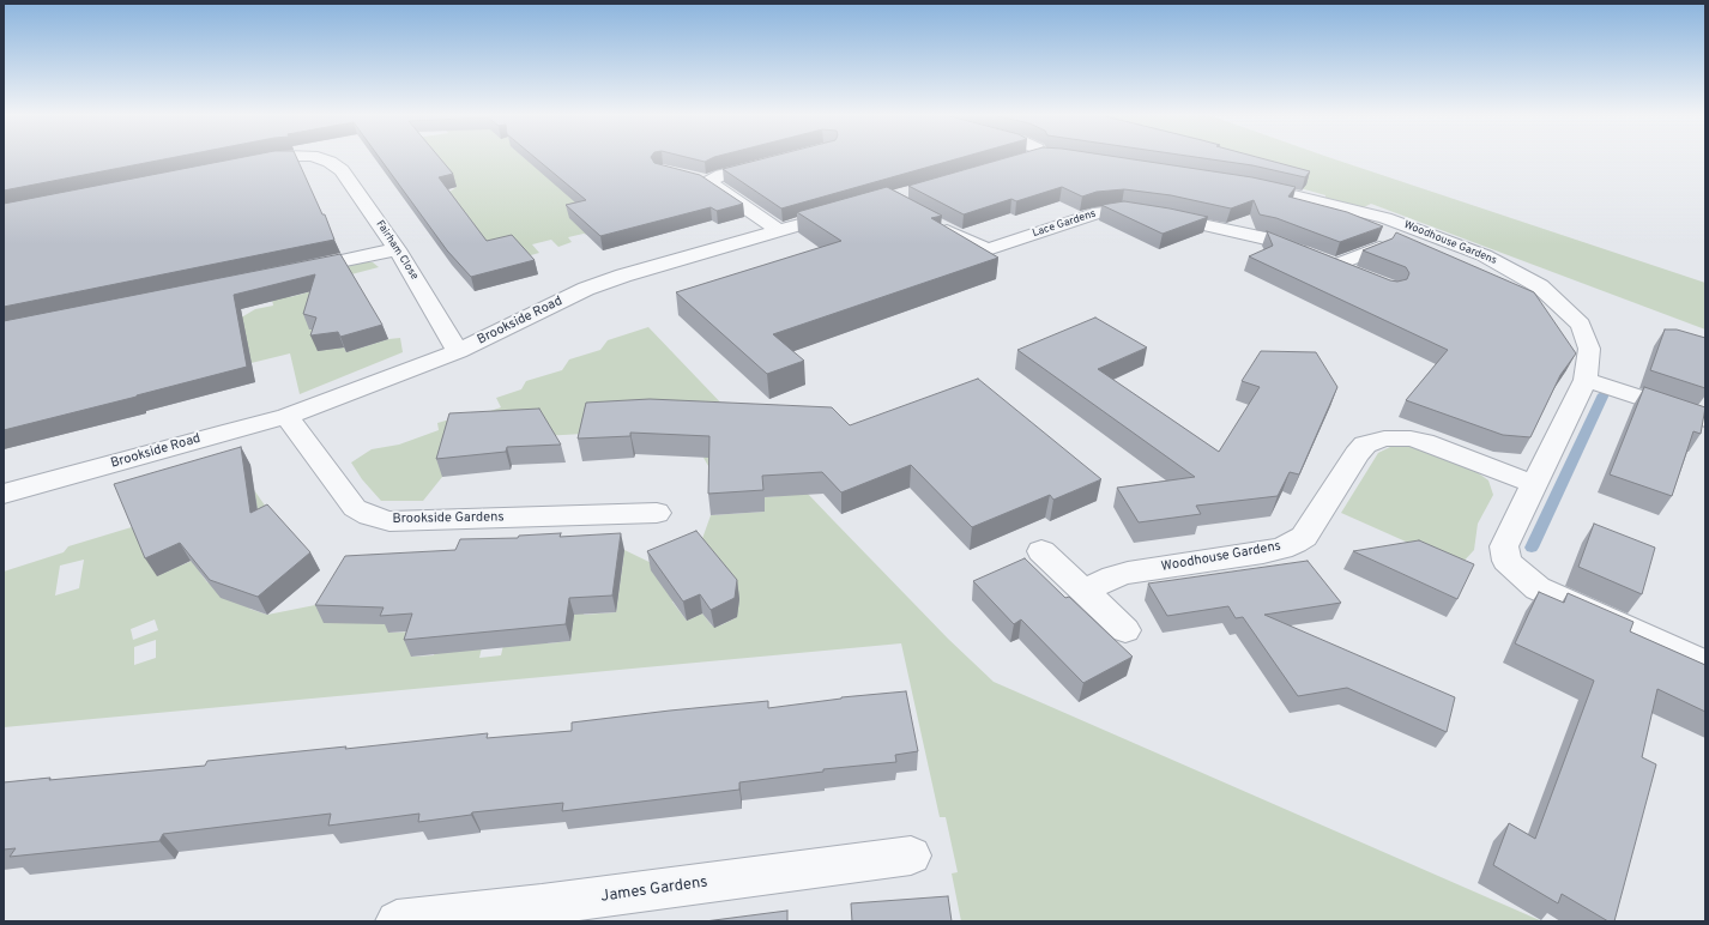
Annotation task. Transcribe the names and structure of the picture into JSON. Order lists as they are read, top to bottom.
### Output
{
  "streets": {
    "street": [
      "Lace Gardens",
      "Woodhouse Gardens",
      "Fairham Close",
      "Brookside Road",
      "Brookside Gardens",
      "James Gardens"
    ]
  },
  "crossings": [
    ["Fairham Close", "Brookside Road"],
    ["Brookside Road", "Brookside Gardens"]
  ]
}
